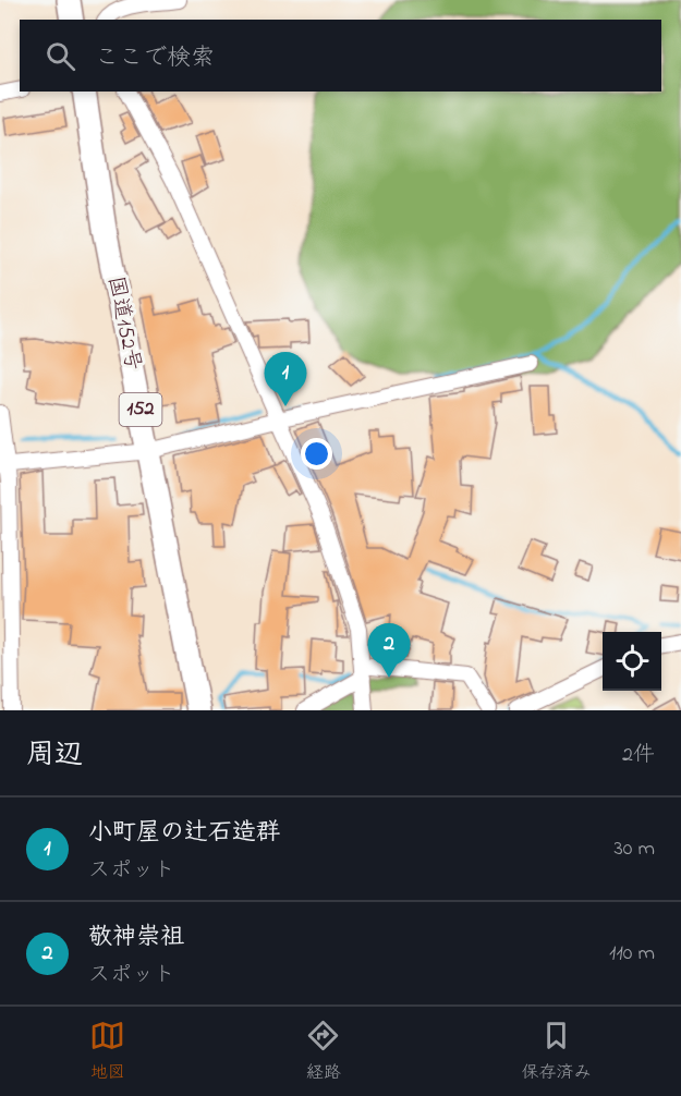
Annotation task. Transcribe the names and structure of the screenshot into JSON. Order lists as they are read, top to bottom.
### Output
{
  "streets": {
    "highway": ["国道152号", "152"]
  },
  "page": {
    "search": "ここで検索",
    "pins": ["1", "2"],
    "heading": ["周辺", "2件"],
    "list": [
      {
        "mark": "1",
        "name": "小町屋の辻石造群",
        "note": "スポット",
        "value": "30 m"
      },
      {
        "mark": "2",
        "name": "敬神崇祖",
        "note": "スポット",
        "value": "110 m"
      }
    ],
    "nav": ["地図", "経路", "保存済み"]
  }
}
